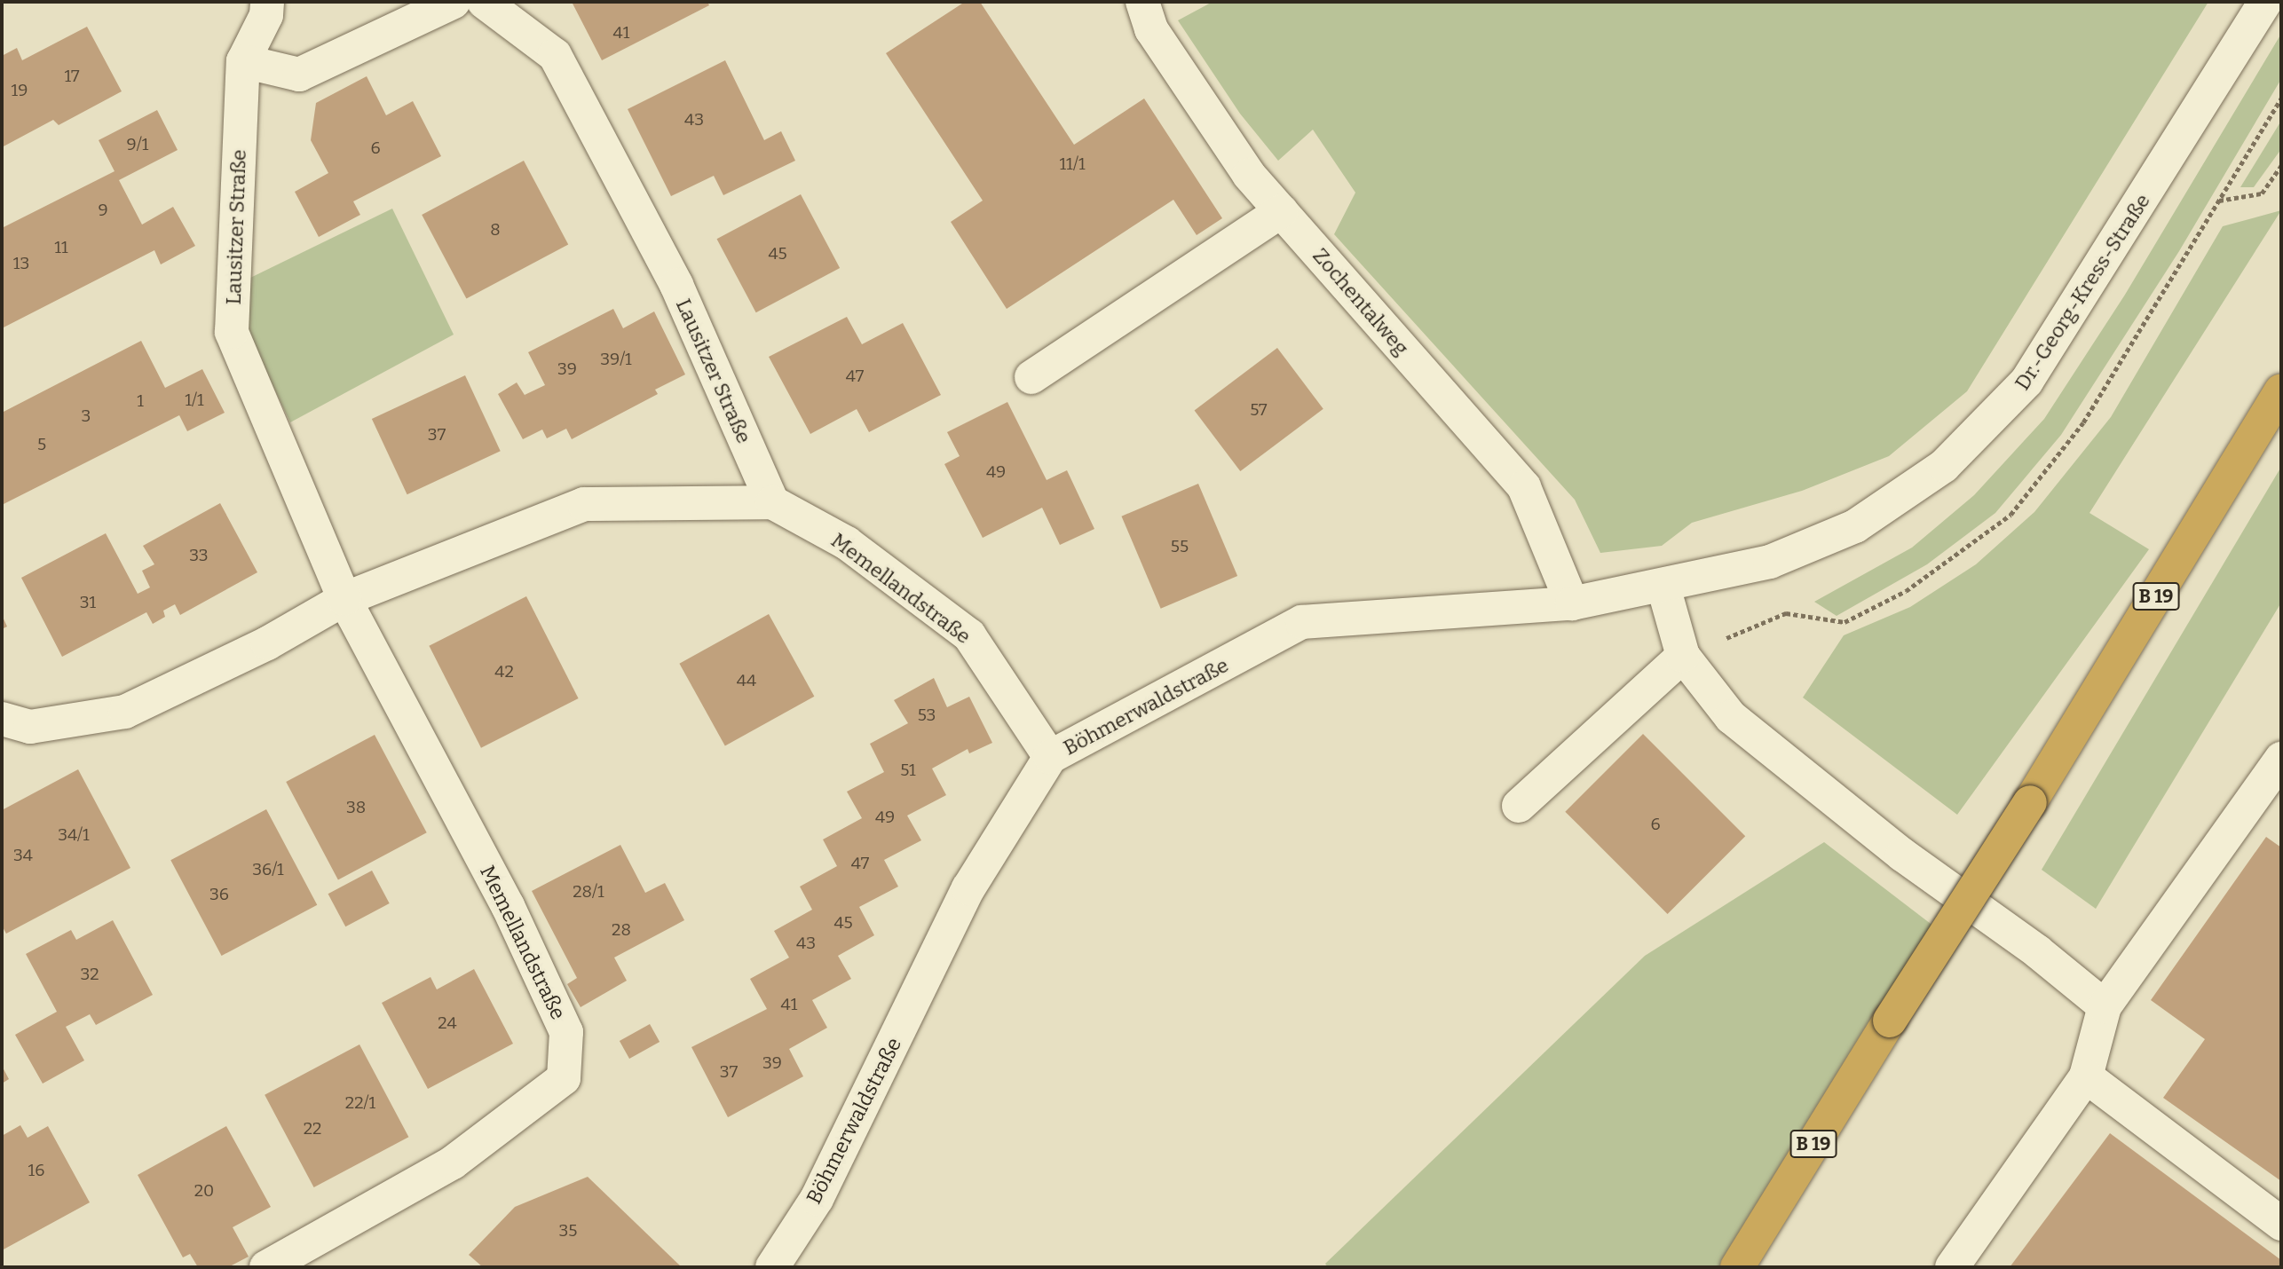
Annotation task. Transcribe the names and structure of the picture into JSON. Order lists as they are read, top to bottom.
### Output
{
  "streets": {
    "highway": ["B 19"],
    "street": [
      "Lausitzer Straße",
      "Dr.-Georg-Kress-Straße",
      "Zochentalweg",
      "Memellandstraße",
      "Böhmerwaldstraße"
    ]
  },
  "crossings": [
    ["Lausitzer Straße", "Memellandstraße"],
    ["Dr.-Georg-Kress-Straße", "Böhmerwaldstraße"],
    ["Zochentalweg", "Böhmerwaldstraße"],
    ["Memellandstraße", "Böhmerwaldstraße"]
  ],
  "house_numbers": [
    "41",
    "17",
    "19",
    "43",
    "9/1",
    "6",
    "11/1",
    "9",
    "8",
    "11",
    "45",
    "13",
    "39/1",
    "39",
    "47",
    "1/1",
    "1",
    "57",
    "3",
    "37",
    "5",
    "49",
    "55",
    "33",
    "31",
    "42",
    "44",
    "53",
    "51",
    "38",
    "49",
    "6",
    "34/1",
    "34",
    "47",
    "36/1",
    "28/1",
    "36",
    "45",
    "28",
    "43",
    "32",
    "41",
    "24",
    "39",
    "37",
    "22/1",
    "22",
    "16",
    "20",
    "35"
  ]
}
